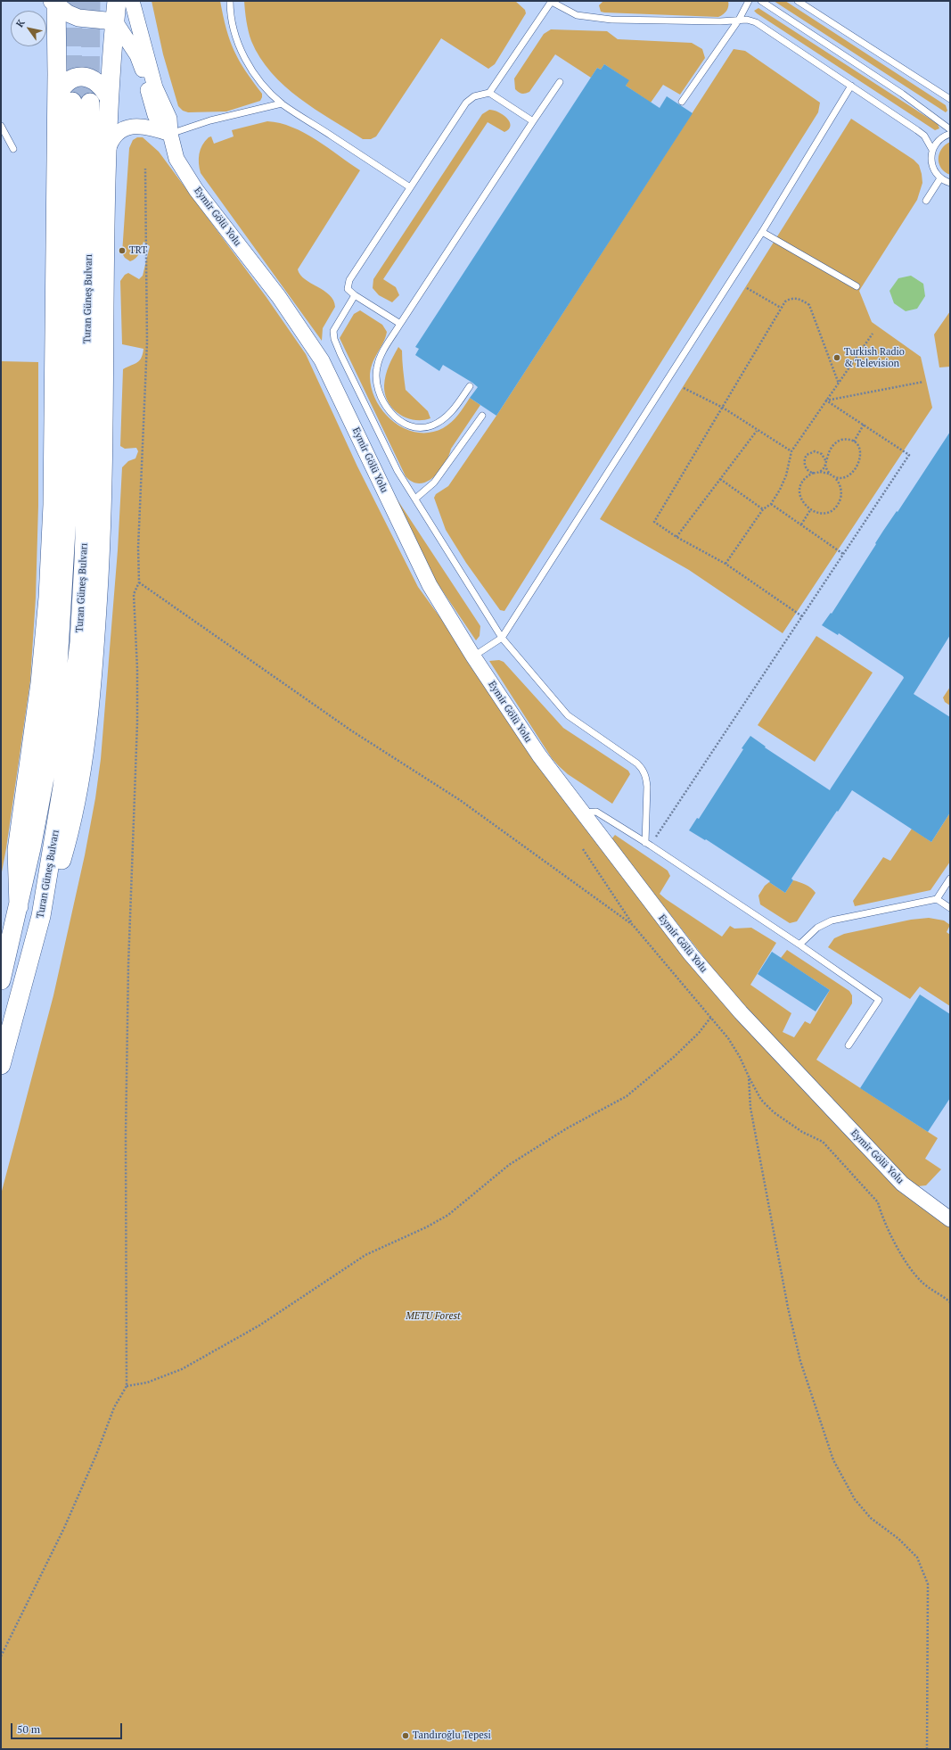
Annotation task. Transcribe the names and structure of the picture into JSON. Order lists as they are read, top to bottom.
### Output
{
  "streets": {
    "main road": ["Turan Güneş Bulvarı"],
    "street": ["Eymir Gölü Yolu"]
  },
  "parks": ["METU Forest"],
  "places": ["TRT", "Turkish Radio & Television", "Tandıroğlu Tepesi"],
  "scale_bar": "50 m",
  "north": "top left"
}
